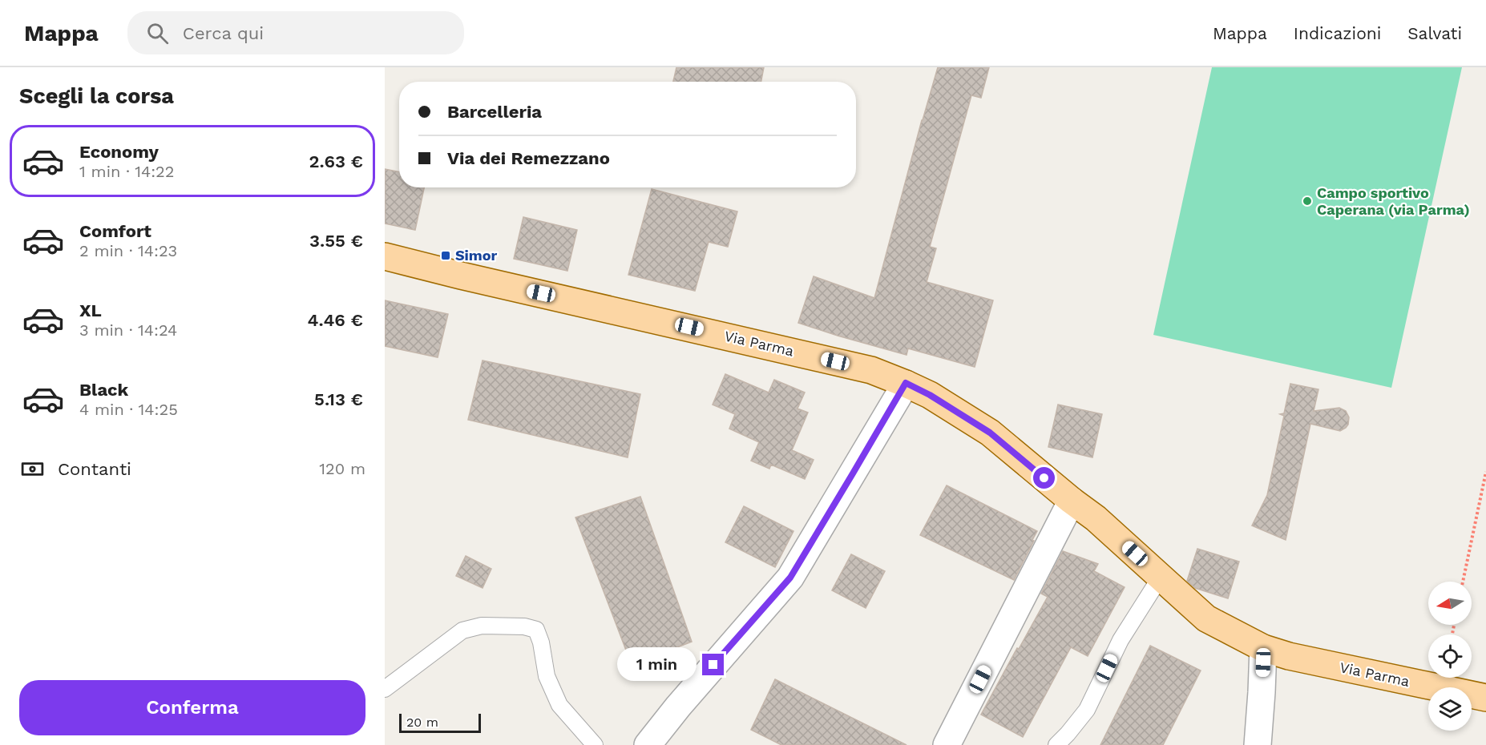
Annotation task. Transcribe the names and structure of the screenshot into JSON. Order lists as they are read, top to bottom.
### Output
{
  "streets": {
    "main road": ["Via Parma"]
  },
  "places": {
    "other": ["Campo sportivo Caperana (via Parma)"],
    "transit": ["Simor"]
  },
  "scale_bar": "20 m",
  "north": "left",
  "page": {
    "header": "Mappa",
    "search": "Cerca qui",
    "nav": ["Mappa", "Indicazioni", "Salvati"],
    "heading": "Scegli la corsa",
    "banner": ["Barcelleria", "Via dei Remezzano"],
    "list": [
      {
        "name": "Economy",
        "note": "1 min · 14:22",
        "value": "2.63 €"
      },
      {
        "name": "Comfort",
        "note": "2 min · 14:23",
        "value": "3.55 €"
      },
      {
        "name": "XL",
        "note": "3 min · 14:24",
        "value": "4.46 €"
      },
      {
        "name": "Black",
        "note": "4 min · 14:25",
        "value": "5.13 €"
      }
    ],
    "pay": ["Contanti", "120 m"],
    "bubble": "1 min",
    "buttons": "Conferma",
    "scale": "20 m"
  }
}
